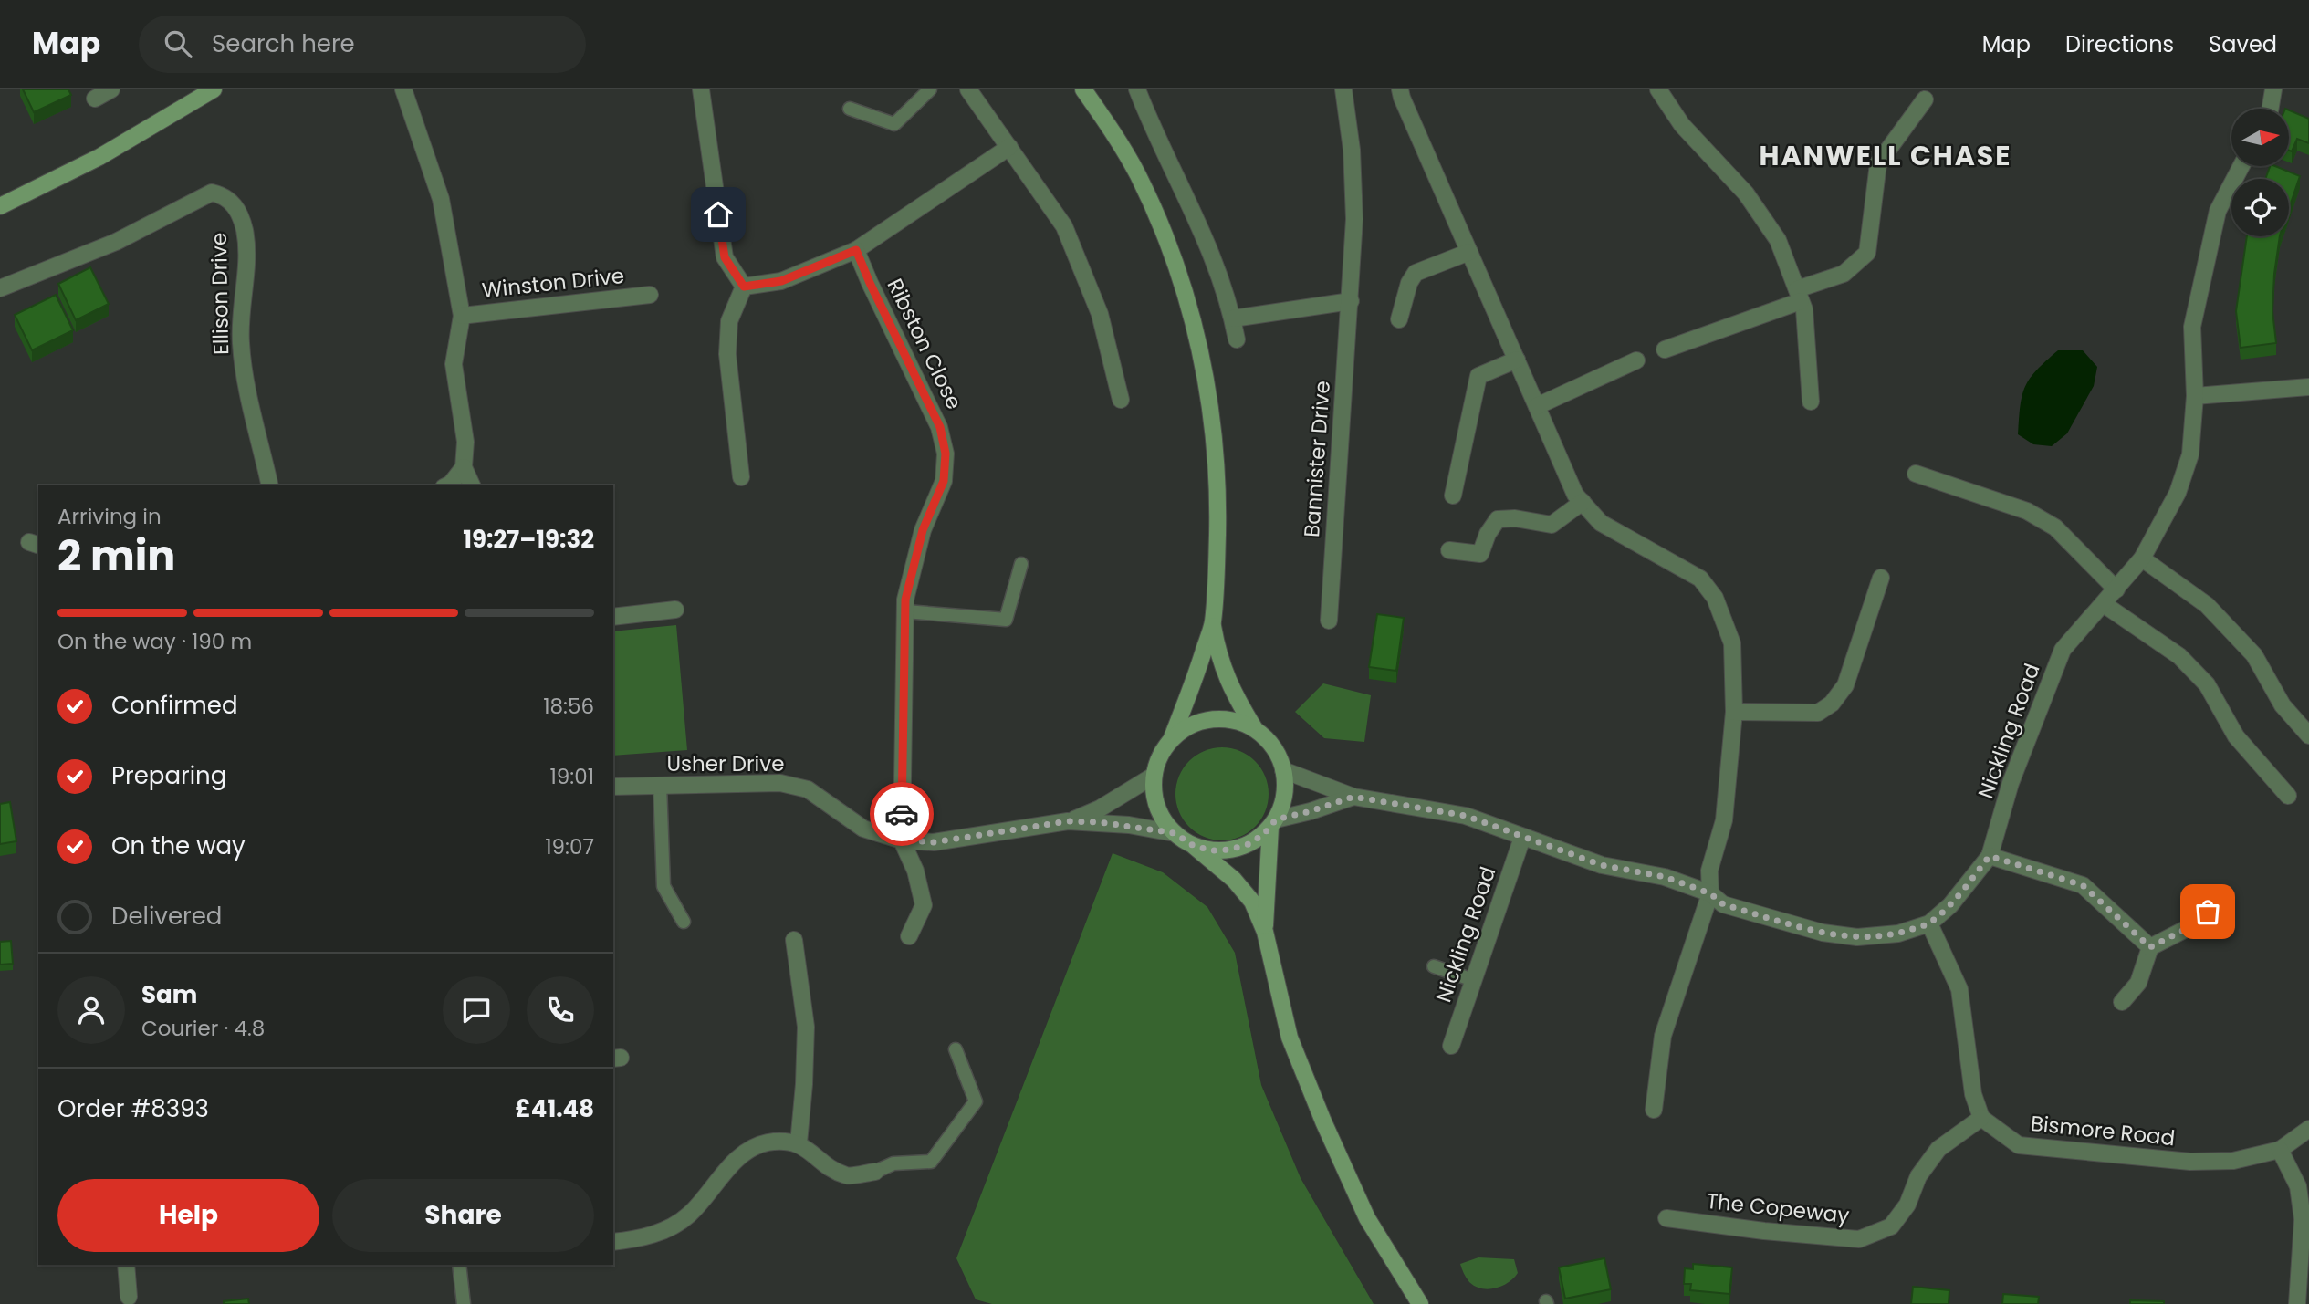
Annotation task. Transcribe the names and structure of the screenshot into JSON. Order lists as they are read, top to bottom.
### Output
{
  "streets": {
    "street": [
      "Winston Drive",
      "Ellison Drive",
      "Ribston Close",
      "Bannister Drive",
      "Nickling Road",
      "Usher Drive",
      "Bismore Road",
      "The Copeway"
    ]
  },
  "crossings": [
    ["Ribston Close", "Usher Drive"],
    ["Nickling Road", "Usher Drive"],
    ["Bismore Road", "The Copeway"]
  ],
  "districts": ["HANWELL CHASE"],
  "north": "right",
  "page": {
    "header": "Map",
    "search": "Search here",
    "nav": ["Map", "Directions", "Saved"],
    "heading": ["2 min", "Arriving in", "19:27–19:32"],
    "panel": [
      "Sam",
      "Courier · 4.8",
      "Order #8393",
      "£41.48"
    ],
    "bar": "On the way · 190 m",
    "list": [
      ["Confirmed", "18:56"],
      ["Preparing", "19:01"],
      ["On the way", "19:07"],
      "Delivered"
    ],
    "buttons": ["Help", "Share"]
  }
}
